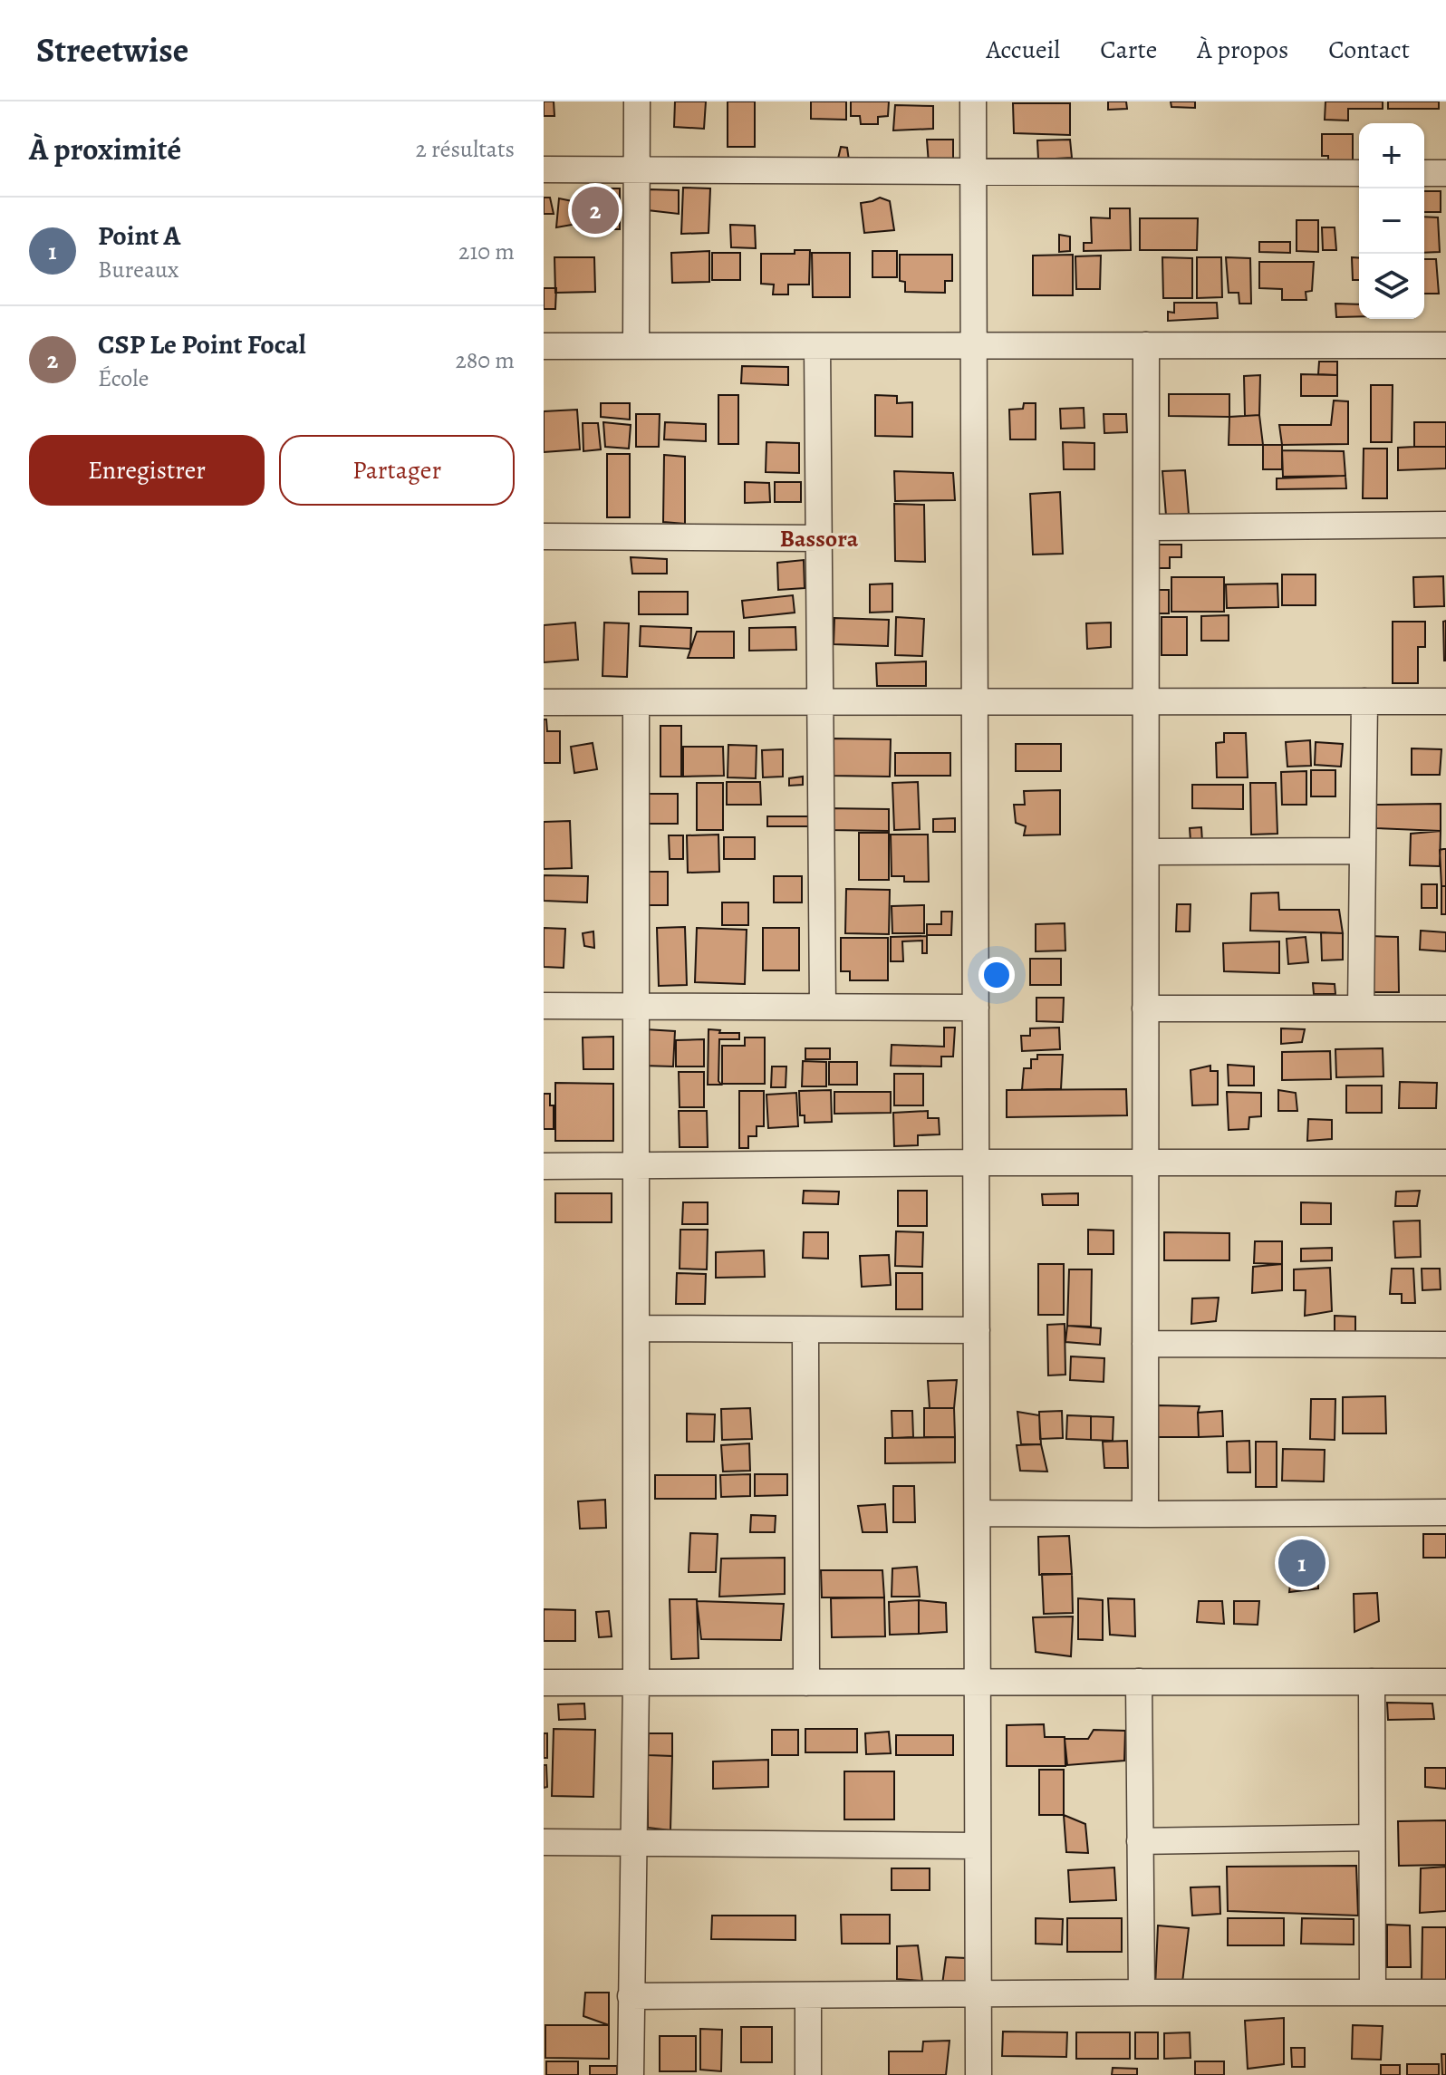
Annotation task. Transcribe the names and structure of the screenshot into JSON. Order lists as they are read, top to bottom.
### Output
{
  "districts": ["Bassora"],
  "page": {
    "header": "Streetwise",
    "nav": [
      "Accueil",
      "Carte",
      "À propos",
      "Contact"
    ],
    "heading": ["À proximité", "2 résultats"],
    "map_buttons": ["+", "−"],
    "pins": ["2", "1"],
    "list": [
      {
        "mark": "1",
        "name": "Point A",
        "note": "Bureaux",
        "value": "210 m"
      },
      {
        "mark": "2",
        "name": "CSP Le Point Focal",
        "note": "École",
        "value": "280 m"
      }
    ],
    "buttons": ["Enregistrer", "Partager"]
  }
}
